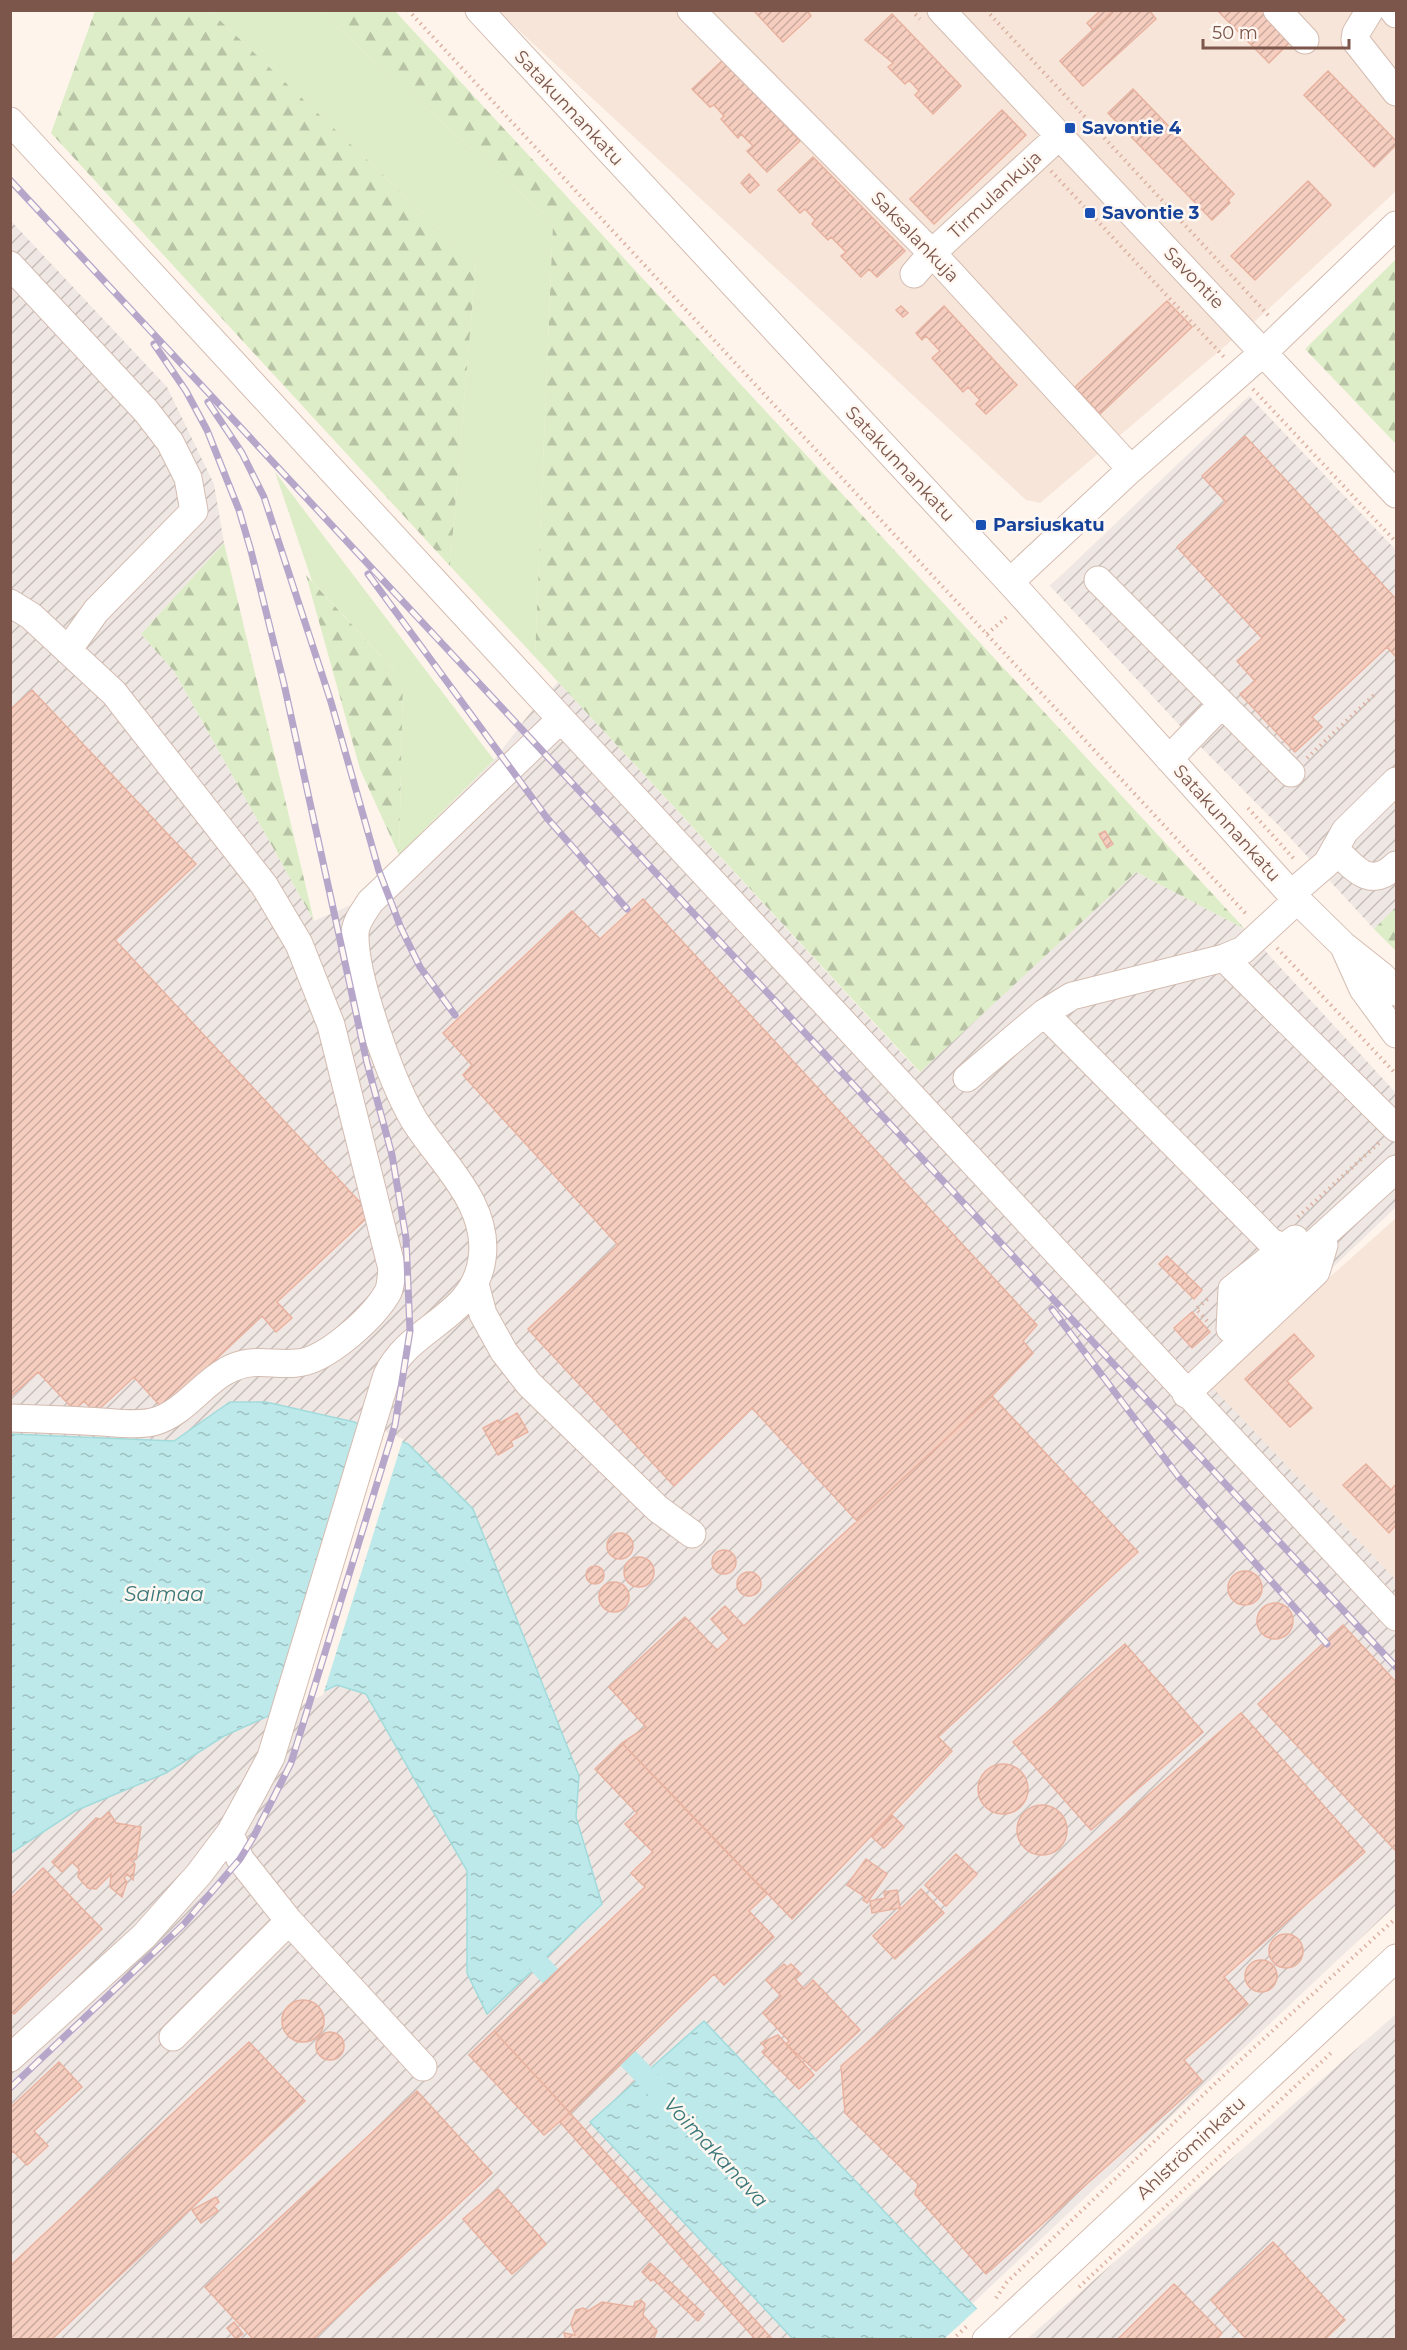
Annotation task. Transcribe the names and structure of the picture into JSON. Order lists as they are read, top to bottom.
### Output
{
  "streets": {
    "street": [
      "Satakunnankatu",
      "Tirmulankuja",
      "Saksalankuja",
      "Savontie",
      "Ahlströminkatu"
    ]
  },
  "crossings": [
    ["Tirmulankuja", "Saksalankuja"],
    ["Tirmulankuja", "Savontie"]
  ],
  "water": ["Saimaa", "Voimakanava"],
  "places": {
    "transit": ["Savontie 4", "Savontie 3", "Parsiuskatu"]
  },
  "scale_bar": "50 m"
}
